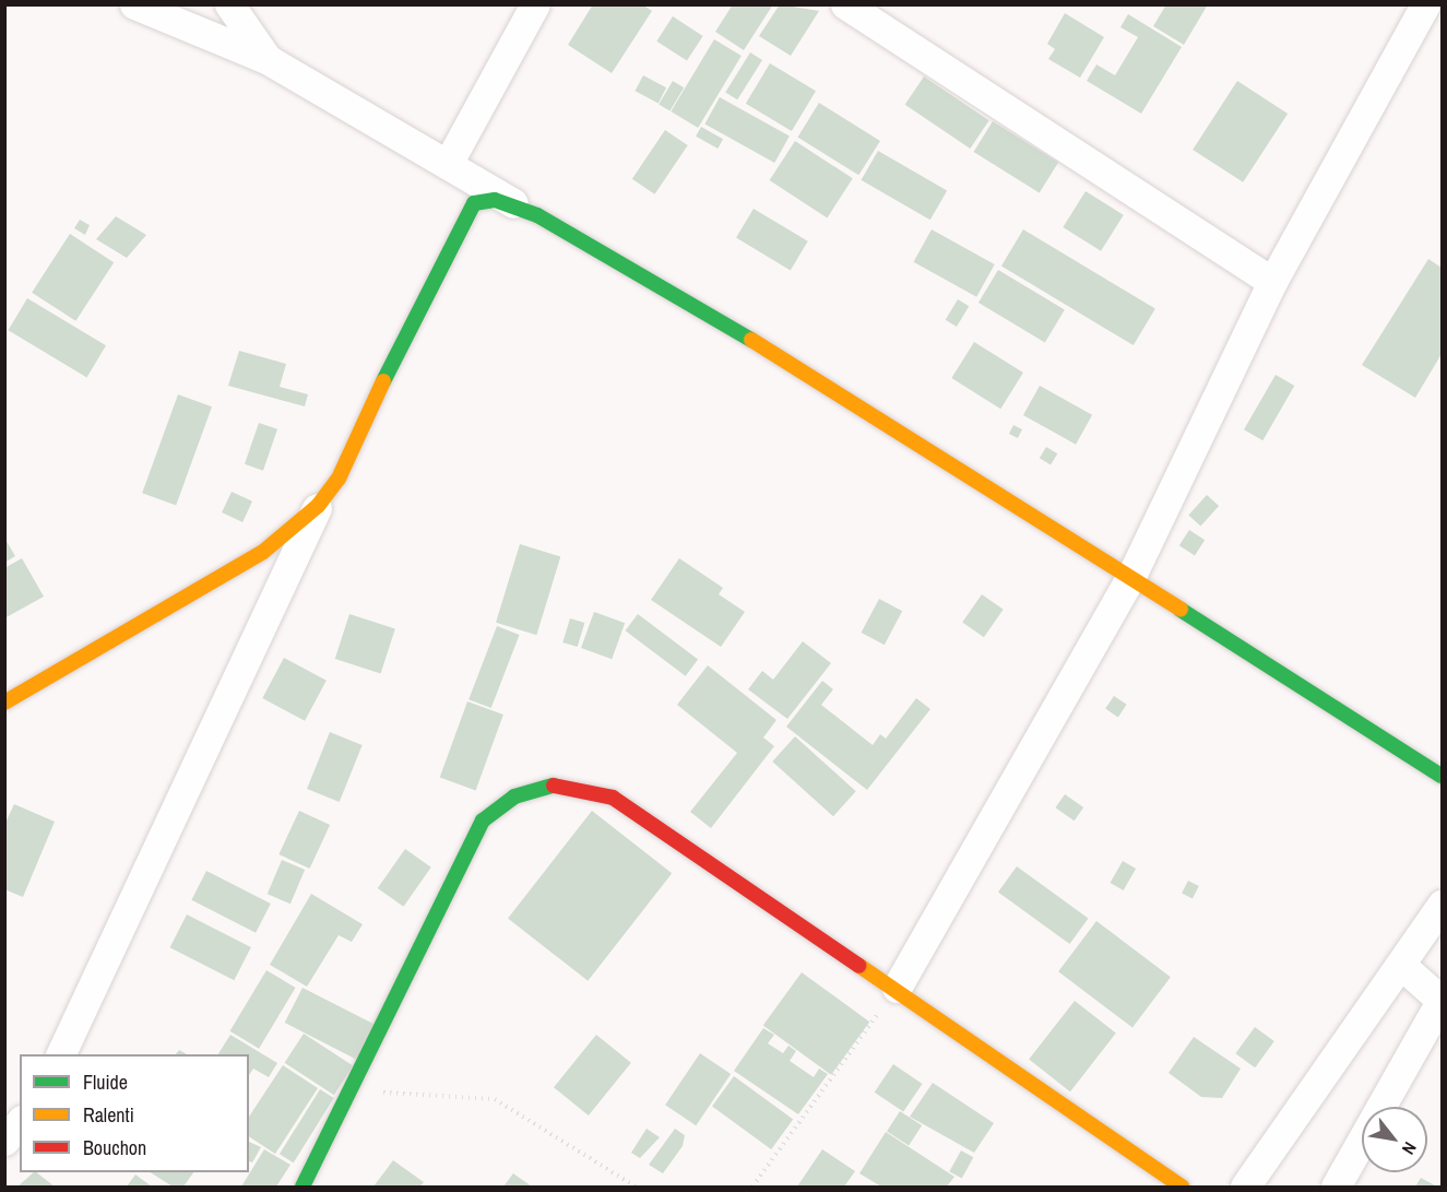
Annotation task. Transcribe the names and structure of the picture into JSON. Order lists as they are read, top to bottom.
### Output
{
  "legend": ["Fluide", "Ralenti", "Bouchon"],
  "north": "bottom right"
}
